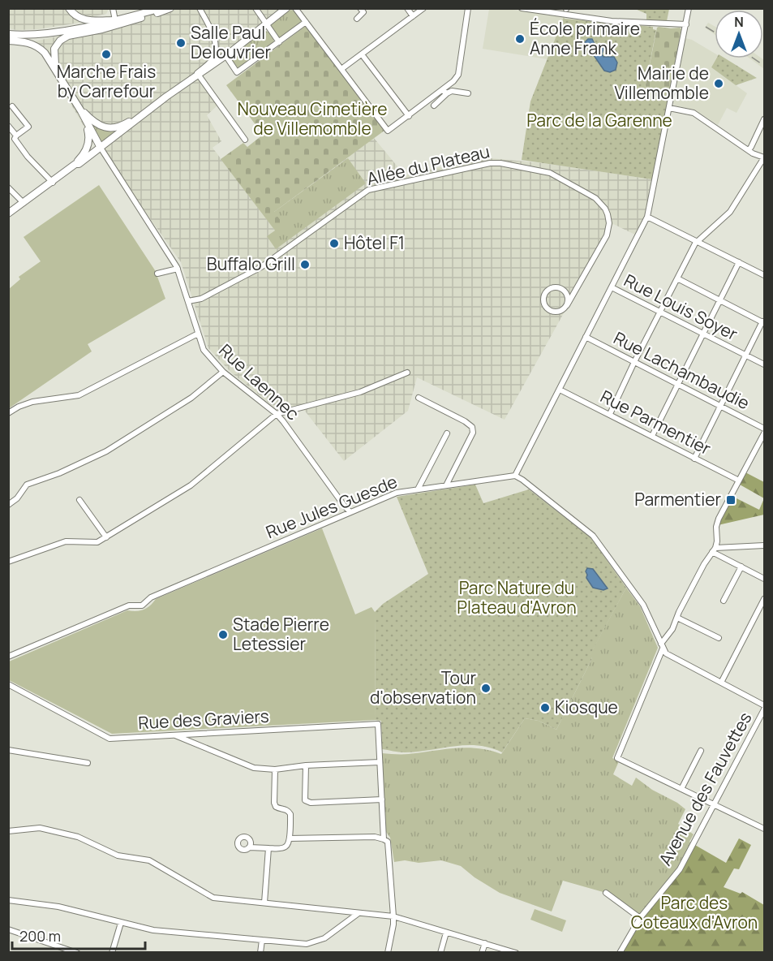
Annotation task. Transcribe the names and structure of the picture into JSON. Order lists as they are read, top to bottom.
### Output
{
  "streets": {
    "main road": ["Rue Laennec"],
    "street": [
      "Allée du Plateau",
      "Rue Louis Soyer",
      "Rue Lachambaudie",
      "Rue Parmentier",
      "Rue Jules Guesde",
      "Rue des Graviers",
      "Avenue des Fauvettes"
    ]
  },
  "crossings": [
    ["Allée du Plateau", "Rue Laennec"],
    ["Rue Laennec", "Rue Jules Guesde"]
  ],
  "parks": [
    "Nouveau Cimetière de Villemomble",
    "Parc de la Garenne",
    "Parc Nature du Plateau d'Avron",
    "Parc des Coteaux d'Avron"
  ],
  "places": {
    "other": [
      "École primaire Anne Frank",
      "Salle Paul Delouvrier",
      "Marche Frais by Carrefour",
      "Mairie de Villemomble",
      "Hôtel F1",
      "Buffalo Grill",
      "Stade Pierre Letessier",
      "Tour d'observation",
      "Kiosque"
    ],
    "transit": ["Parmentier"]
  },
  "scale_bar": "200 m",
  "north": "top"
}
